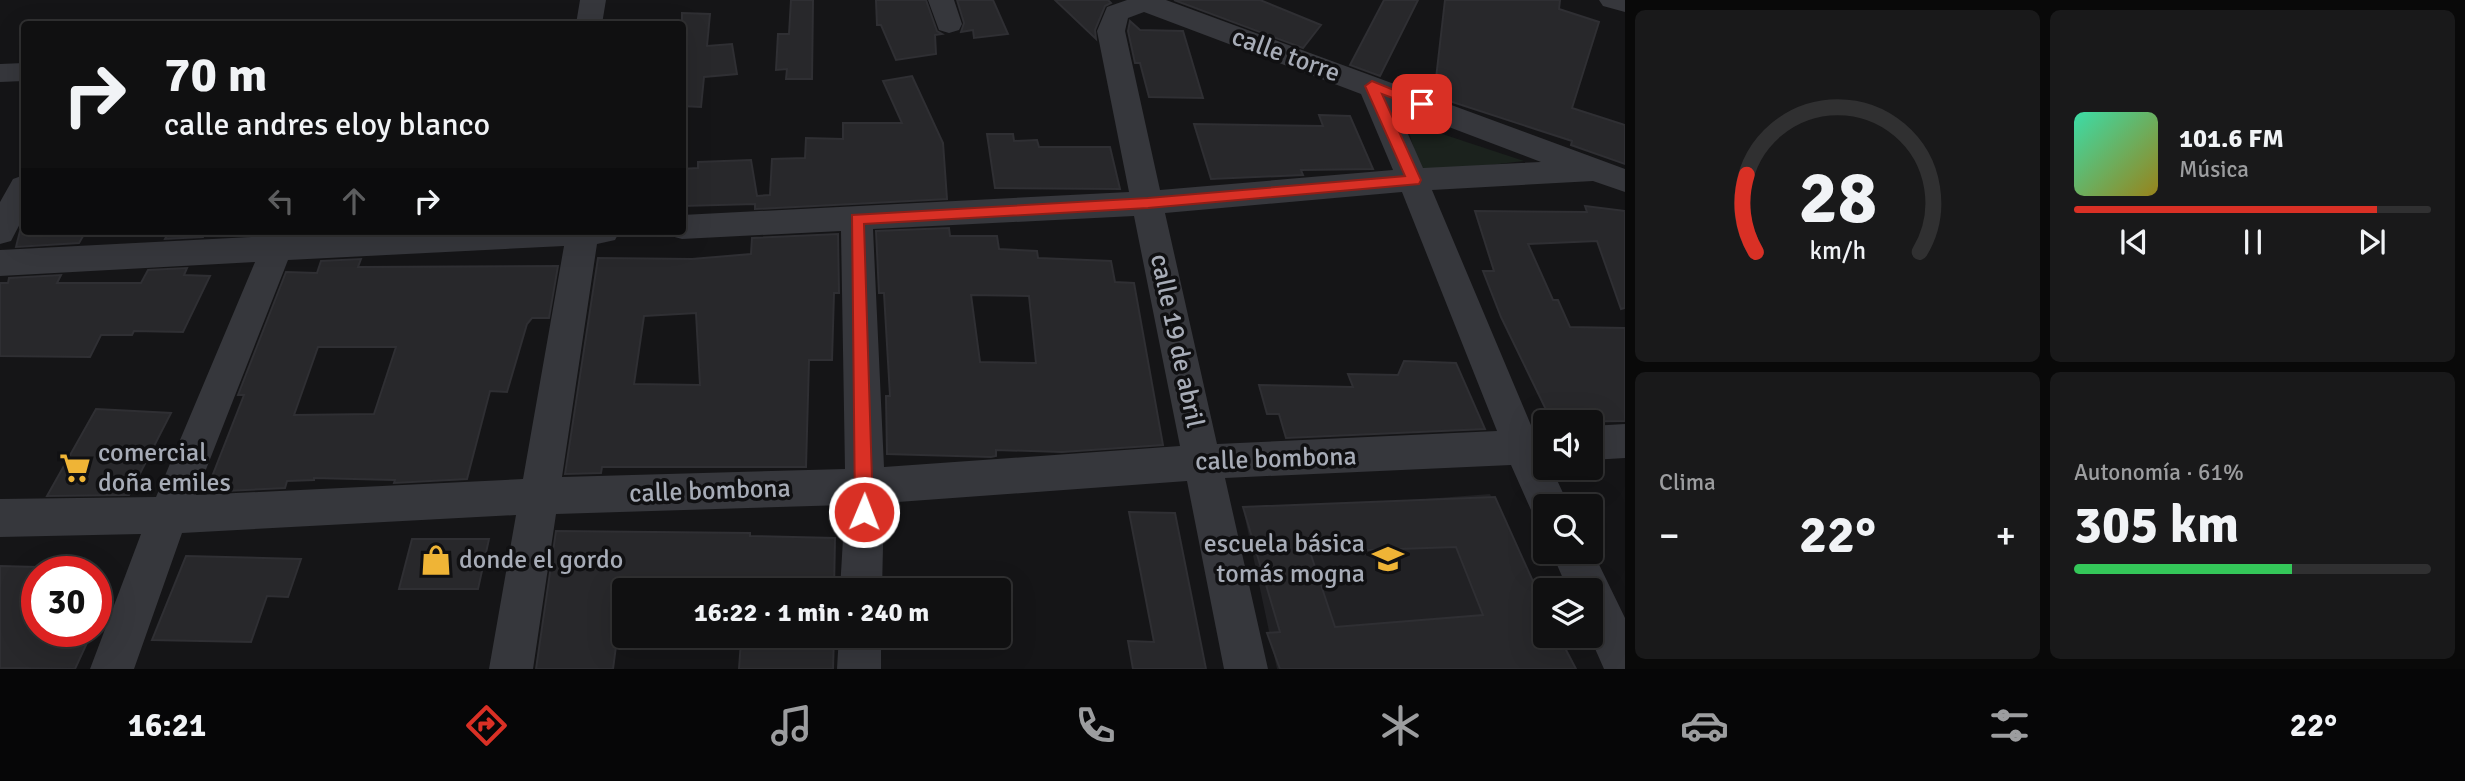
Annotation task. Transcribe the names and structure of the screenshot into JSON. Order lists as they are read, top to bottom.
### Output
{
  "streets": {
    "street": ["calle torre", "calle 19 de abril", "calle bombona"]
  },
  "crossings": [
    ["calle torre", "calle 19 de abril"],
    ["calle 19 de abril", "calle bombona"]
  ],
  "places": {
    "supermarket": ["comercial doña emiles"],
    "school or university": ["escuela básica tomás mogna"],
    "shop": ["donde el gordo"]
  },
  "page": {
    "turn": ["70 m", "calle andres eloy blanco"],
    "song": ["101.6 FM", "Música"],
    "tile": [
      "Clima",
      ["Autonomía · 61%", "305 km"]
    ],
    "heat": ["−", "22°", "+"],
    "limit": "30",
    "trip": "16:22 · 1 min · 240 m",
    "tabs": ["16:21", "22°"],
    "gauge": ["28", "km/h"]
  }
}
